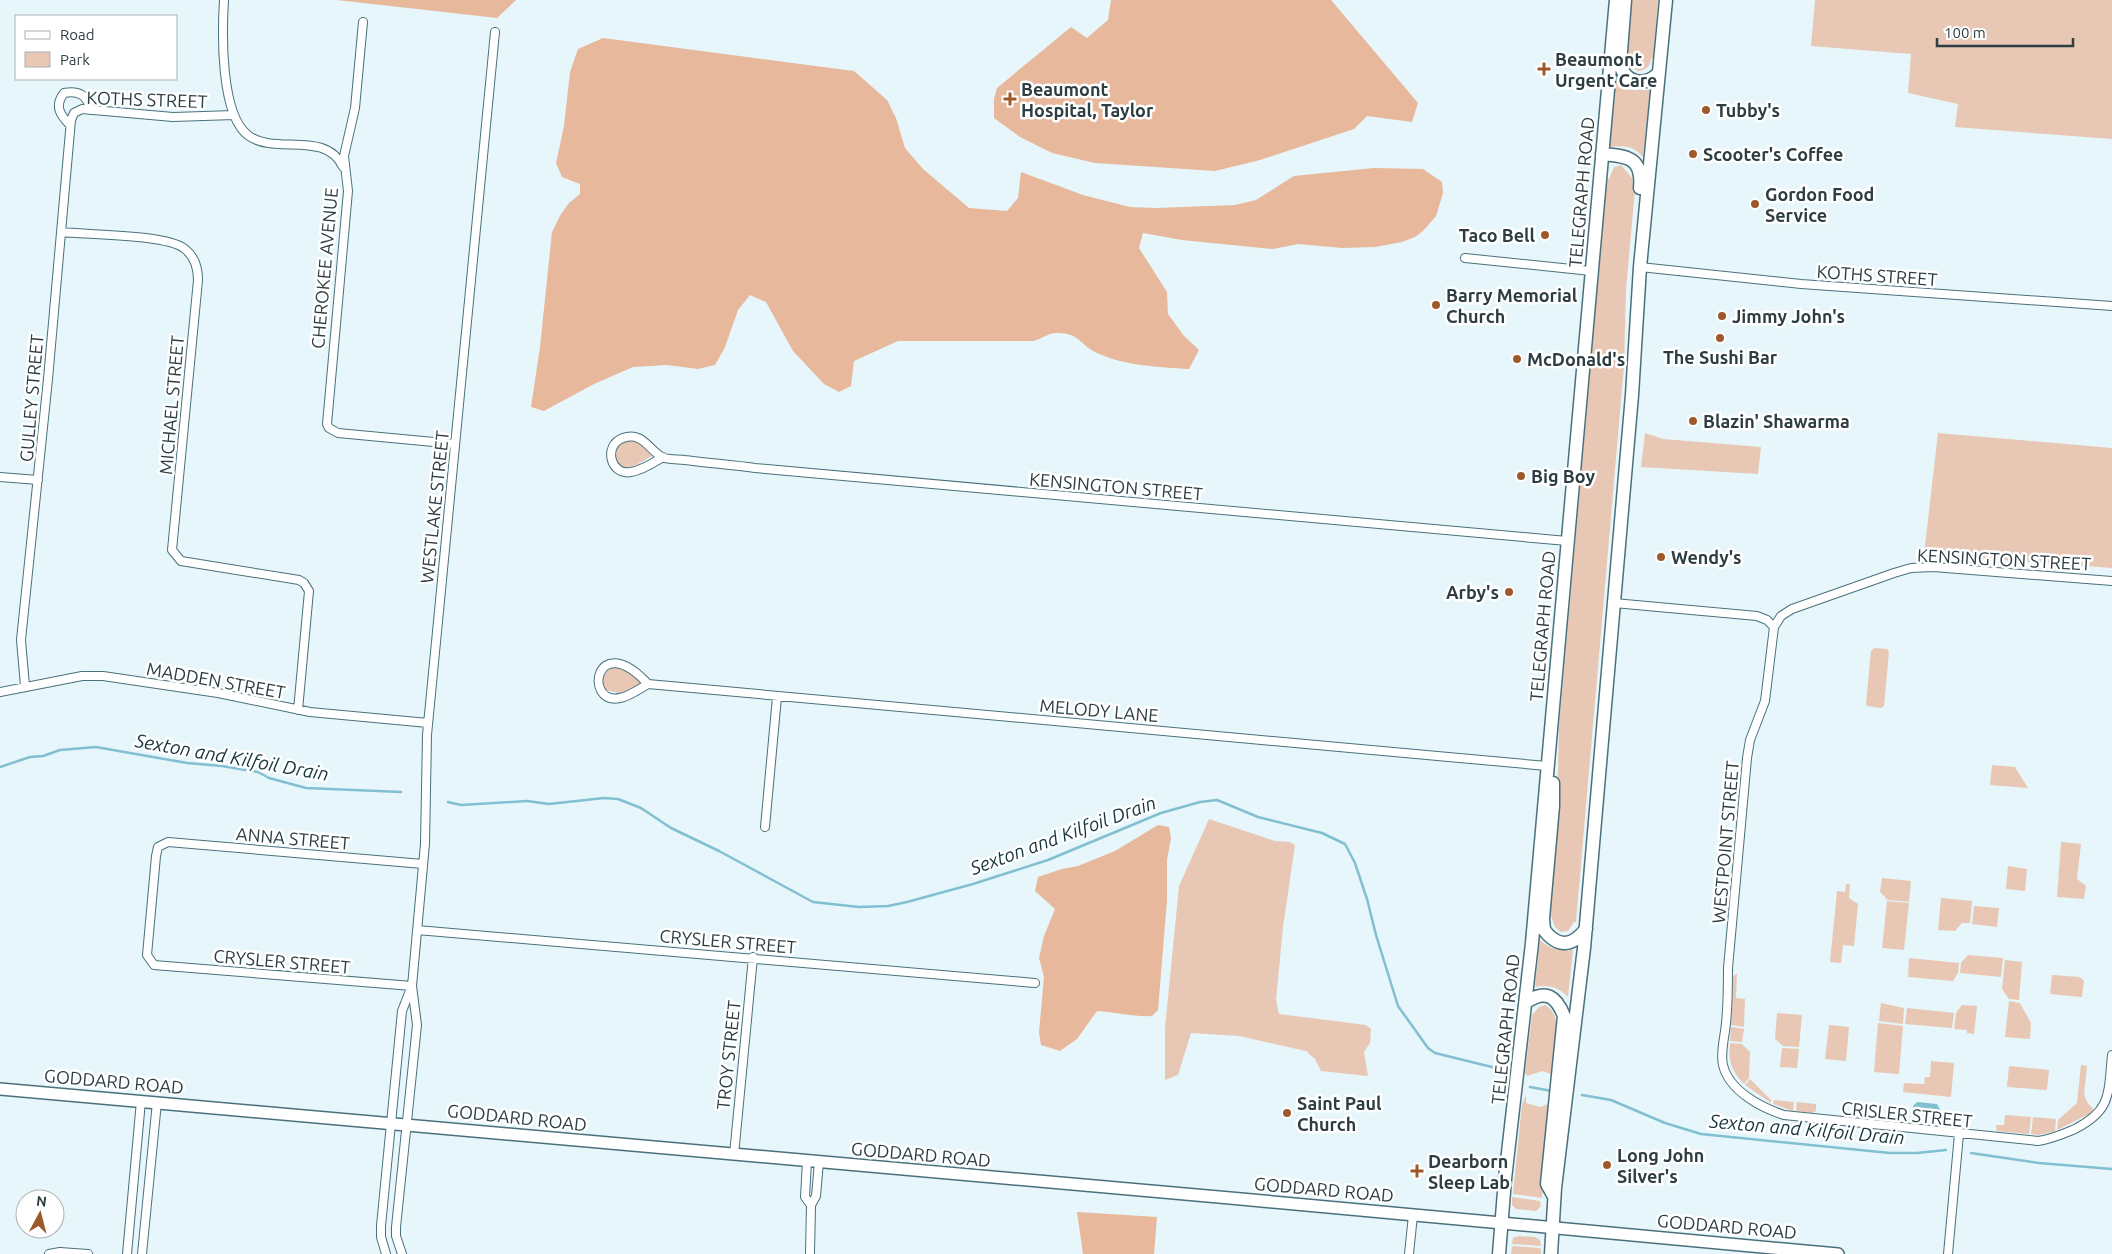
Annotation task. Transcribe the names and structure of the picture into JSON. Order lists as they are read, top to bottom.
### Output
{
  "streets": {
    "main road": ["TELEGRAPH ROAD", "GODDARD ROAD"],
    "street": [
      "KOTHS STREET",
      "CHEROKEE AVENUE",
      "GULLEY STREET",
      "MICHAEL STREET",
      "KENSINGTON STREET",
      "WESTLAKE STREET",
      "MADDEN STREET",
      "MELODY LANE",
      "ANNA STREET",
      "WESTPOINT STREET",
      "CRYSLER STREET",
      "TROY STREET",
      "CRISLER STREET"
    ]
  },
  "crossings": [
    ["KOTHS STREET", "GULLEY STREET"],
    ["TELEGRAPH ROAD", "KENSINGTON STREET"],
    ["TELEGRAPH ROAD", "MELODY LANE"],
    ["TELEGRAPH ROAD", "GODDARD ROAD"],
    ["CHEROKEE AVENUE", "WESTLAKE STREET"],
    ["GULLEY STREET", "MICHAEL STREET"],
    ["GULLEY STREET", "MADDEN STREET"],
    ["MICHAEL STREET", "MADDEN STREET"],
    ["KENSINGTON STREET", "WESTPOINT STREET"],
    ["WESTLAKE STREET", "MADDEN STREET"],
    ["WESTLAKE STREET", "ANNA STREET"],
    ["WESTLAKE STREET", "CRYSLER STREET"],
    ["WESTLAKE STREET", "GODDARD ROAD"],
    ["ANNA STREET", "CRYSLER STREET"],
    ["WESTPOINT STREET", "CRISLER STREET"],
    ["CRYSLER STREET", "TROY STREET"],
    ["TROY STREET", "GODDARD ROAD"]
  ],
  "water": ["Sexton and Kilfoil Drain"],
  "places": {
    "health": ["Beaumont Urgent Care", "Beaumont Hospital, Taylor", "Dearborn Sleep Lab"],
    "other": [
      "Tubby's",
      "Scooter's Coffee",
      "Gordon Food Service",
      "Taco Bell",
      "Barry Memorial Church",
      "Jimmy John's",
      "The Sushi Bar",
      "McDonald's",
      "Blazin' Shawarma",
      "Big Boy",
      "Wendy's",
      "Arby's",
      "Saint Paul Church",
      "Long John Silver's"
    ]
  },
  "legend": ["Road", "Park"],
  "scale_bar": "100 m",
  "north": "top"
}
